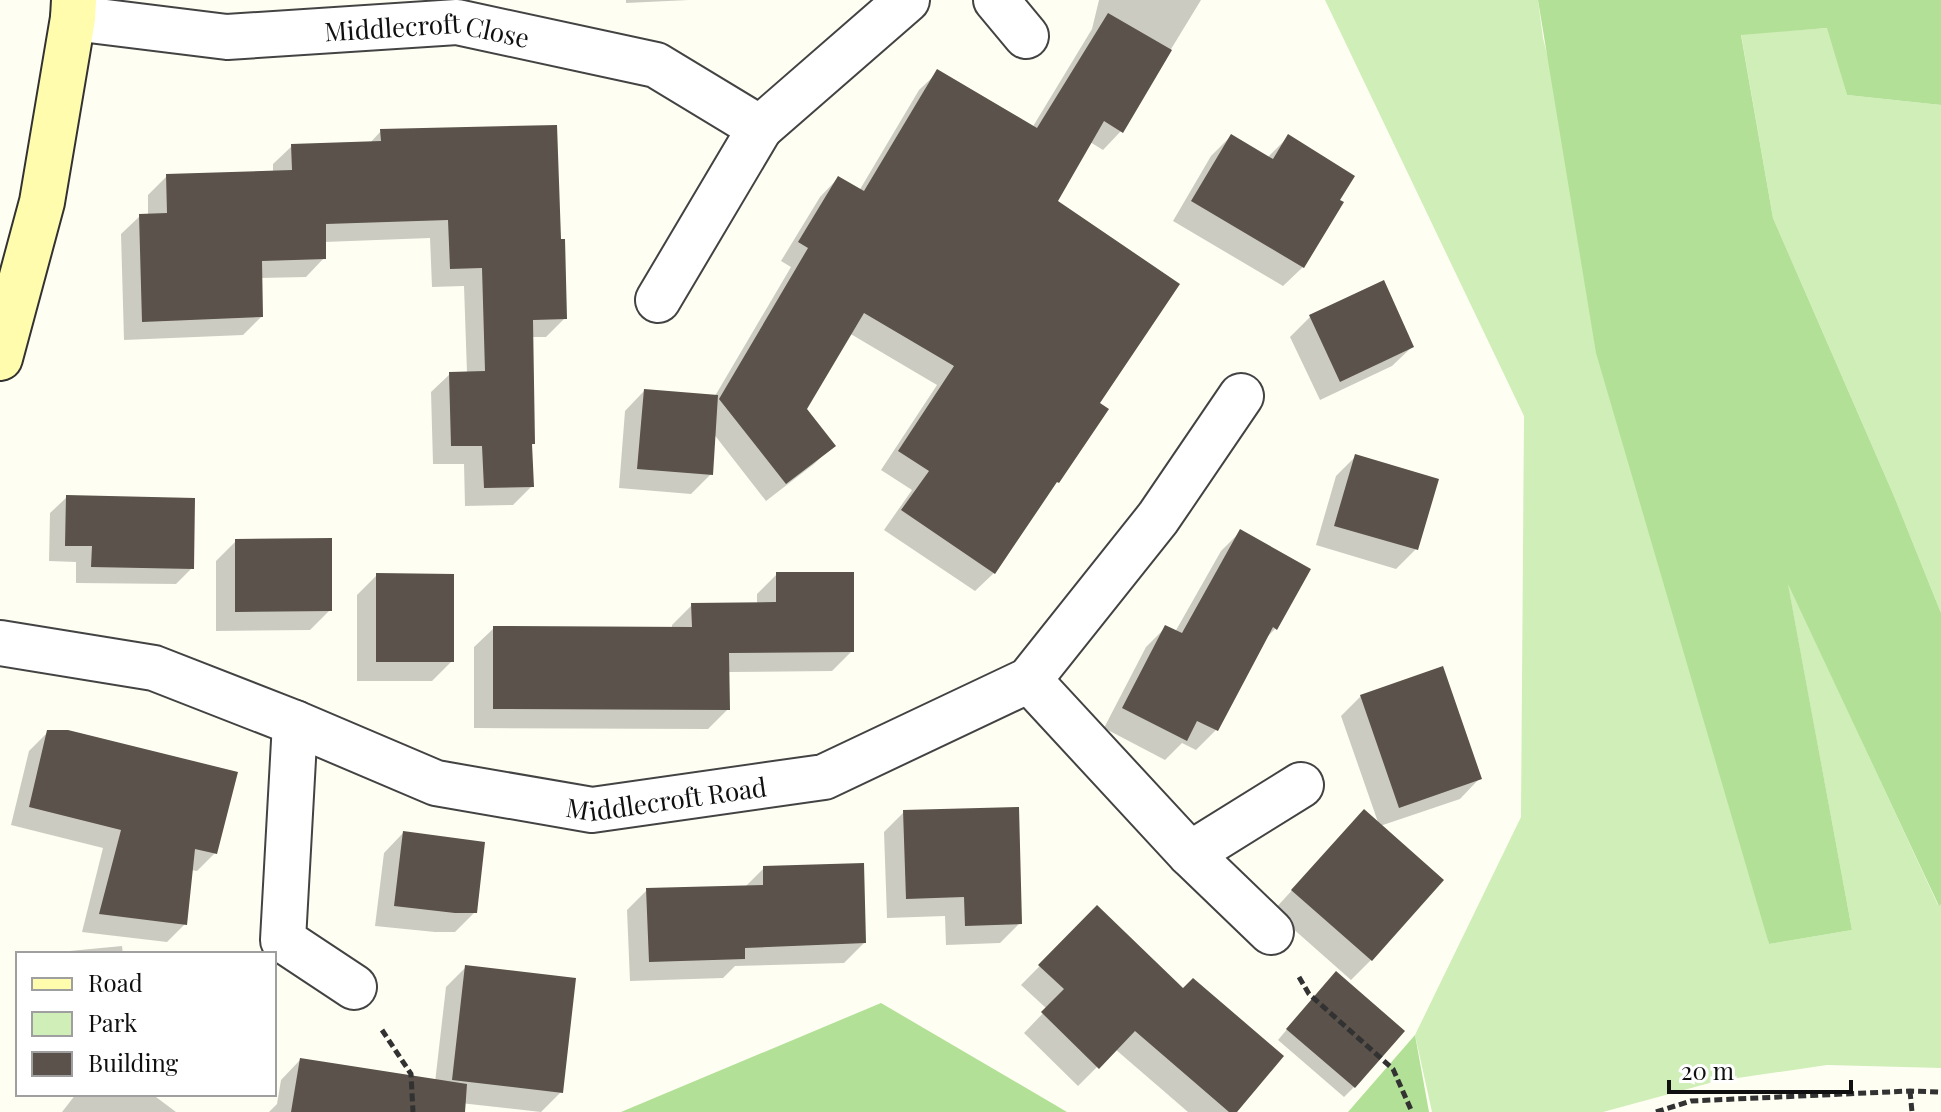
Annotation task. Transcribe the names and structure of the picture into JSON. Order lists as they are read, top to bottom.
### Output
{
  "streets": {
    "street": ["Middlecroft Close", "Middlecroft Road"]
  },
  "legend": ["Road", "Park", "Building"],
  "scale_bar": "20 m"
}
